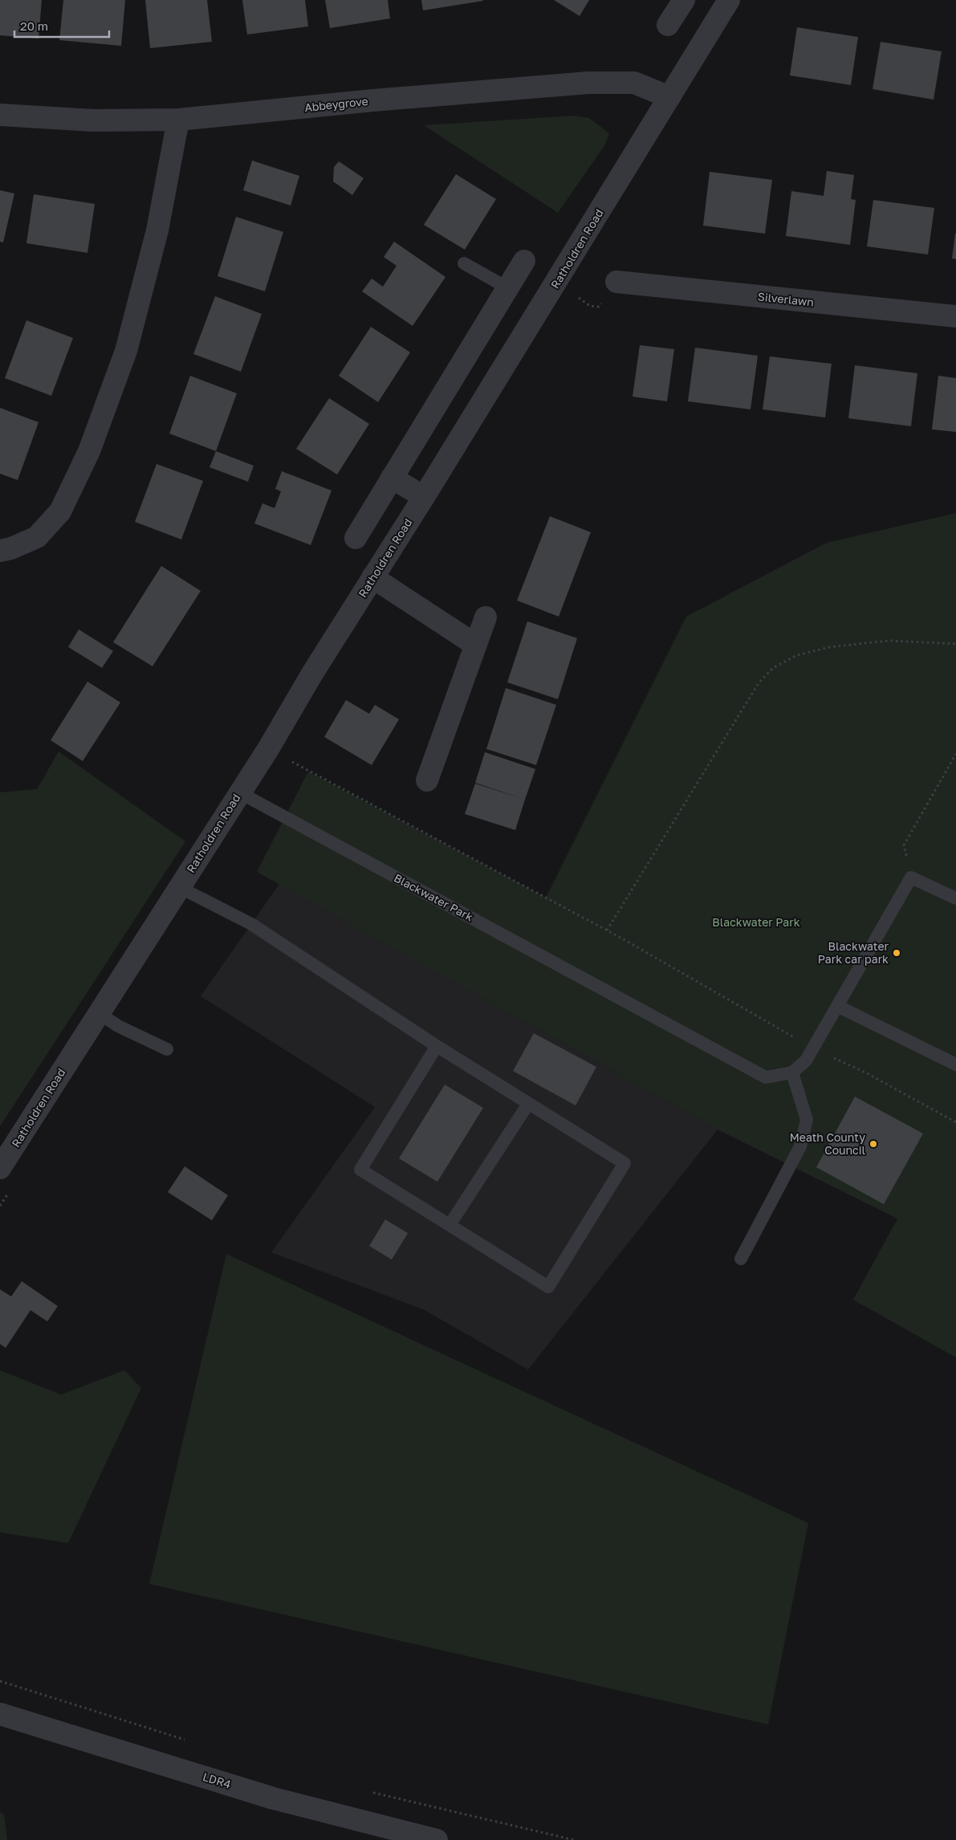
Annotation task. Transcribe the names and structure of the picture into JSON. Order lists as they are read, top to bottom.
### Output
{
  "streets": {
    "street": [
      "Abbeygrove",
      "Ratholdren Road",
      "Silverlawn",
      "LDR4"
    ],
    "lane": ["Blackwater Park"]
  },
  "crossings": [
    ["Abbeygrove", "Ratholdren Road"],
    ["Ratholdren Road", "Blackwater Park"]
  ],
  "parks": ["Blackwater Park"],
  "places": ["Blackwater Park car park", "Meath County Council"],
  "scale_bar": "20 m"
}
